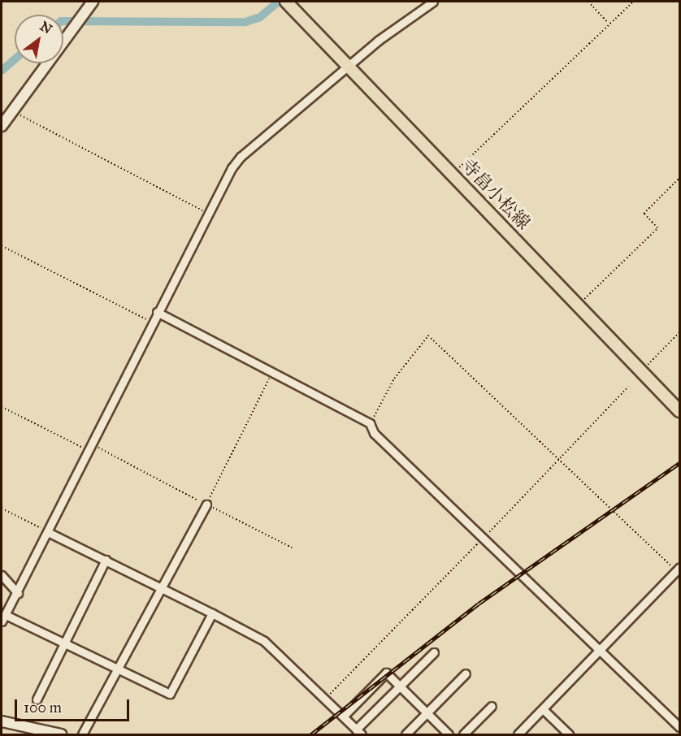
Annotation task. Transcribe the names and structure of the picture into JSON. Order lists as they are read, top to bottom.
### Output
{
  "streets": {
    "main road": ["寺畠小松線"]
  },
  "scale_bar": "100 m",
  "north": "top right"
}
